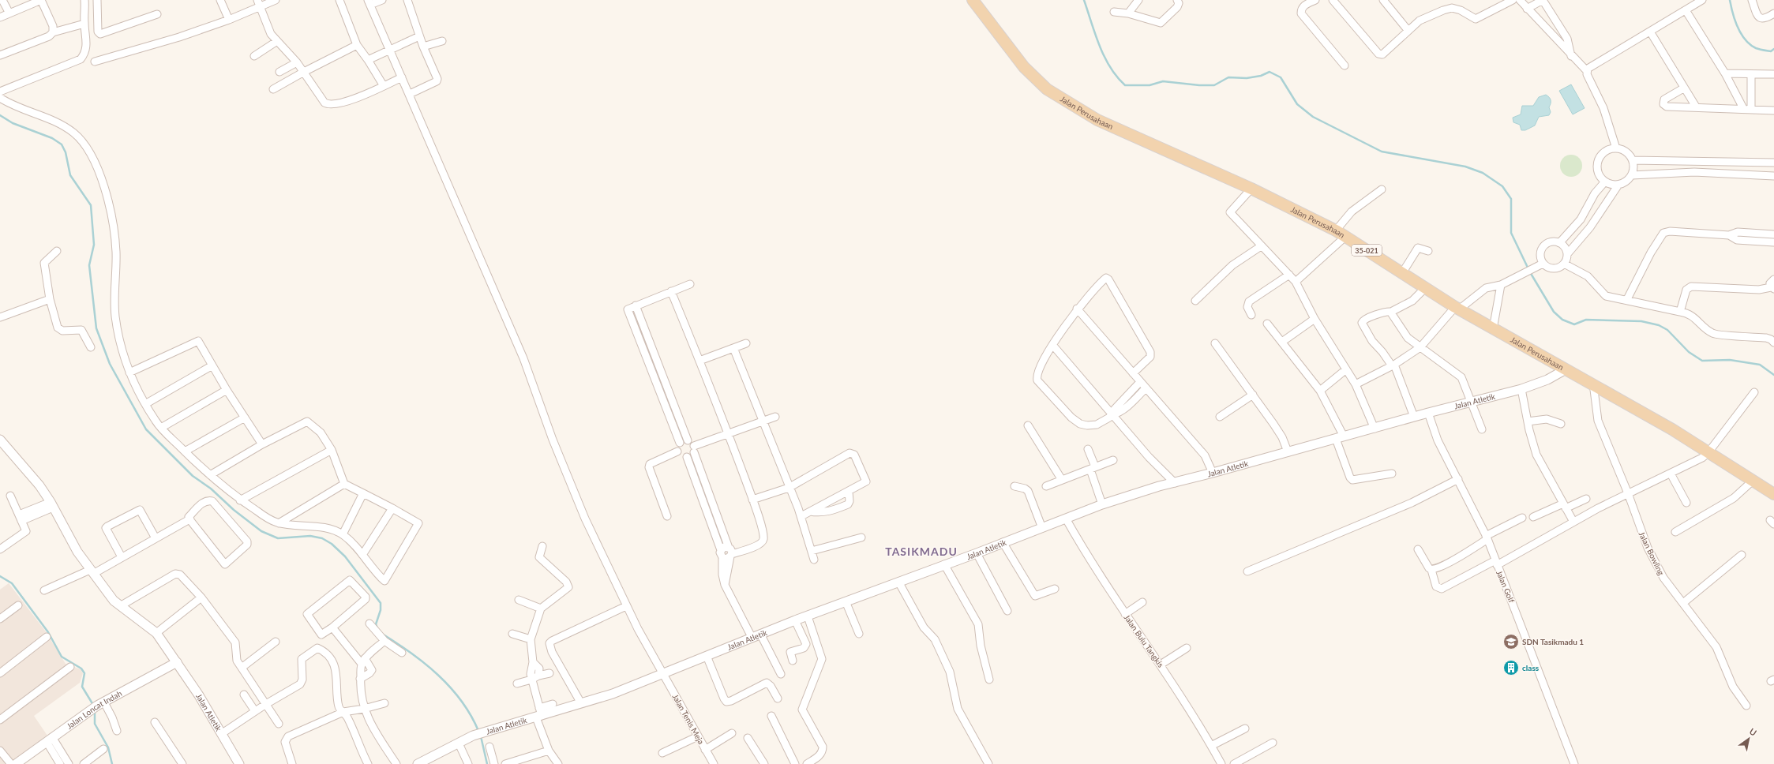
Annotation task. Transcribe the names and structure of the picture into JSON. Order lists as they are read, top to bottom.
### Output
{
  "streets": {
    "main road": ["Jalan Perusahaan", "35-021"],
    "street": [
      "Jalan Atletik",
      "Jalan Bowling",
      "Jalan Golf",
      "Jalan Bulu Tangkis",
      "Jalan Loncat Indah",
      "Jalan Tenis Meja"
    ]
  },
  "crossings": [
    ["Jalan Perusahaan", "Jalan Atletik"],
    ["Jalan Perusahaan", "Jalan Bowling"],
    ["Jalan Atletik", "Jalan Golf"],
    ["Jalan Atletik", "Jalan Bulu Tangkis"],
    ["Jalan Atletik", "Jalan Loncat Indah"],
    ["Jalan Atletik", "Jalan Tenis Meja"]
  ],
  "districts": ["TASIKMADU"],
  "places": {
    "school or university": ["SDN Tasikmadu 1"],
    "building": ["class"]
  },
  "north": "top right"
}
